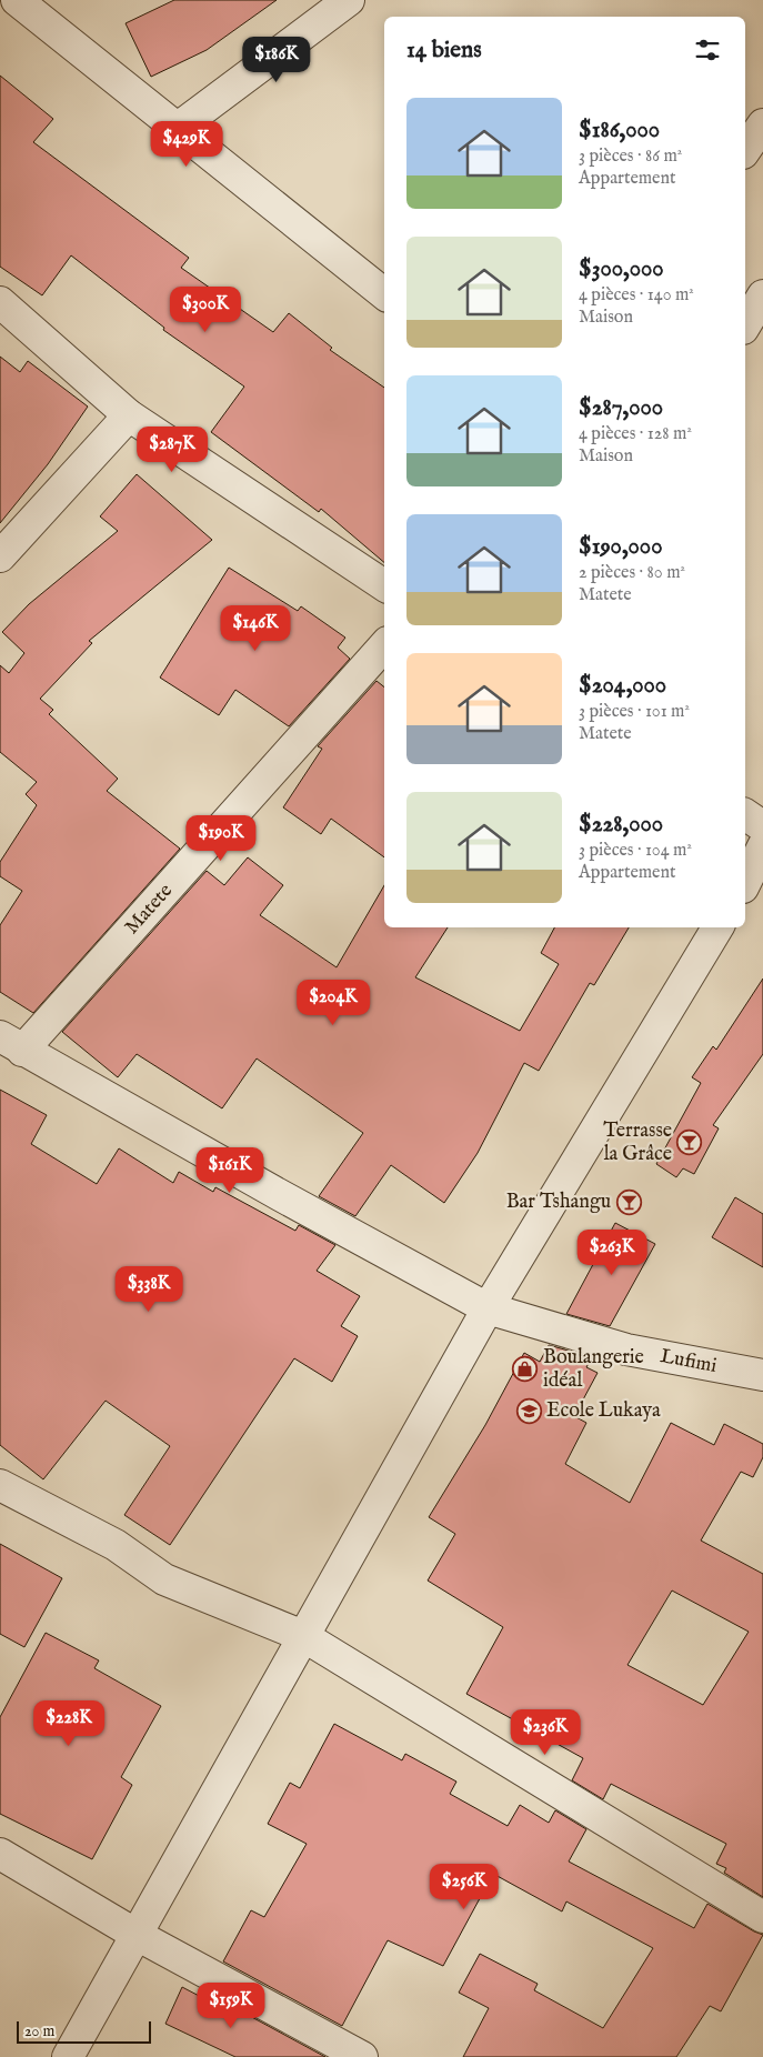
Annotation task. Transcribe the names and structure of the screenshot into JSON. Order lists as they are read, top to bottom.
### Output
{
  "streets": {
    "street": ["Matete", "Lufimi"]
  },
  "crossings": [
    ["Matete", "Lufimi"]
  ],
  "places": {
    "bar": ["Terrasse la Grâce", "Bar Tshangu"],
    "shop": ["Boulangerie idéal"],
    "school or university": ["Ecole Lukaya"]
  },
  "scale_bar": "20 m",
  "page": {
    "heading": "14 biens",
    "price": [
      "$186K",
      "$429K",
      "$300K",
      "$287K",
      "$146K",
      "$190K",
      "$204K",
      "$161K",
      "$263K",
      "$338K",
      "$228K",
      "$236K",
      "$256K",
      "$159K"
    ],
    "list": [
      {
        "name": "$186,000",
        "note": "3 pièces · 86 m² · Appartement"
      },
      {
        "name": "$300,000",
        "note": "4 pièces · 140 m² · Maison"
      },
      {
        "name": "$287,000",
        "note": "4 pièces · 128 m² · Maison"
      },
      {
        "name": "$190,000",
        "note": "2 pièces · 80 m² · Matete"
      },
      {
        "name": "$204,000",
        "note": "3 pièces · 101 m² · Matete"
      },
      {
        "name": "$228,000",
        "note": "3 pièces · 104 m² · Appartement"
      }
    ],
    "scale": "20 m"
  }
}
